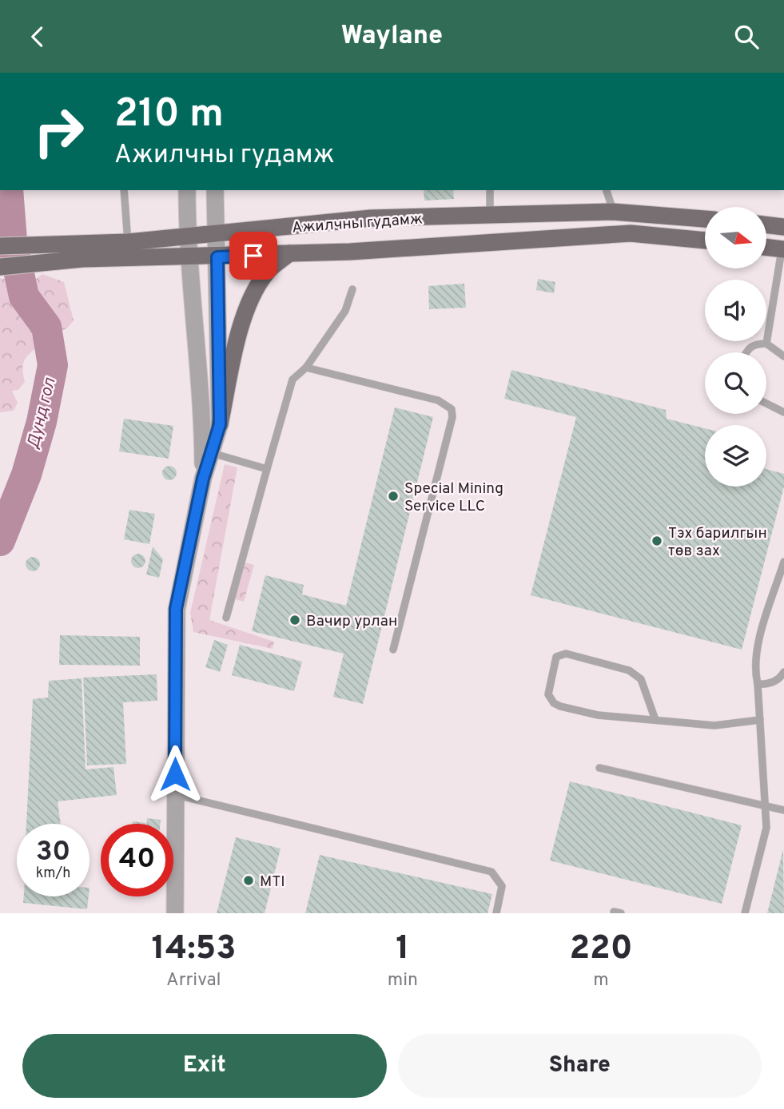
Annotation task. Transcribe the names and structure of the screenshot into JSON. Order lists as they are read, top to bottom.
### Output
{
  "streets": {
    "main road": ["Ажилчны гудамж"]
  },
  "water": ["Дунд гол"],
  "places": [
    "Special Mining Service LLC",
    "Тэх барилгын төв зах",
    "Вачир урлан",
    "MTI"
  ],
  "north": "right",
  "page": {
    "header": "Waylane",
    "turn": ["210 m", "Ажилчны гудамж"],
    "speed": "30 km/h",
    "limit": "40",
    "eta": [
      "14:53",
      "Arrival",
      "1",
      "min",
      "220",
      "m"
    ],
    "buttons": ["Exit", "Share"]
  }
}
